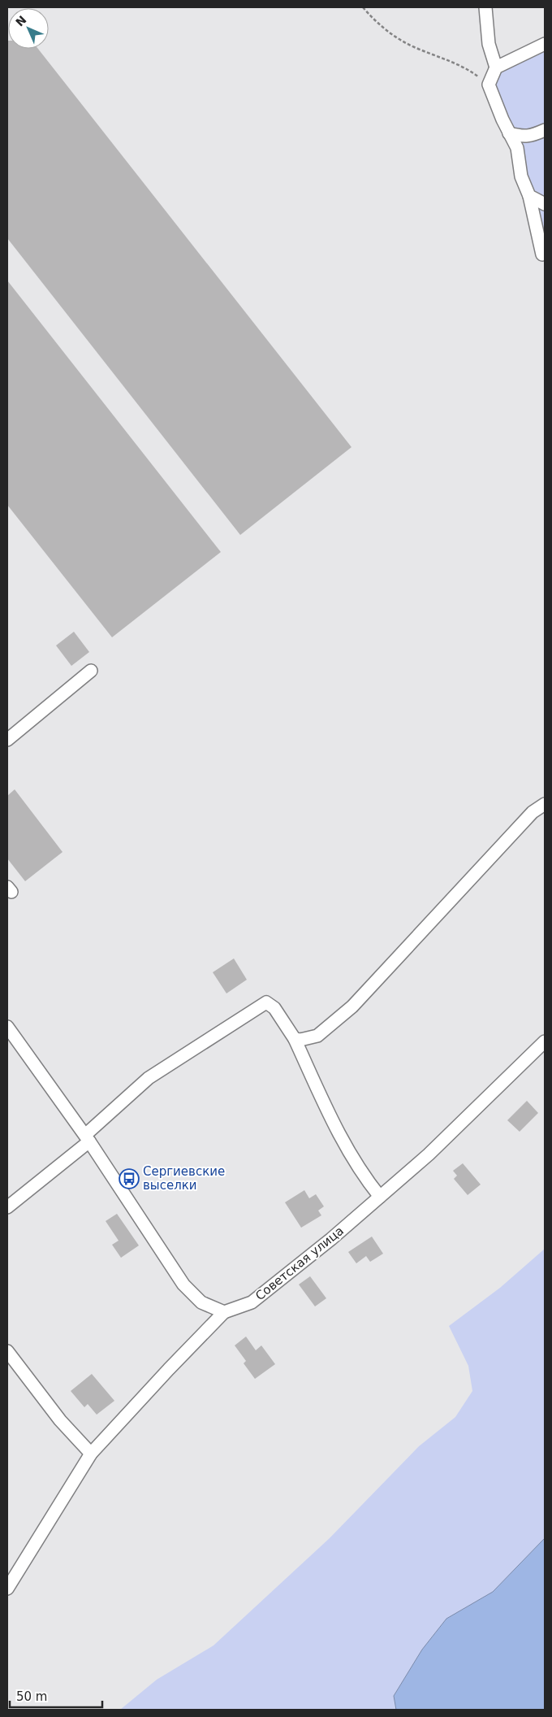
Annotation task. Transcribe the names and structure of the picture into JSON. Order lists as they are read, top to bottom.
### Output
{
  "streets": {
    "street": ["Советская улица"]
  },
  "places": {
    "bus stop": ["Сергиевские выселки"]
  },
  "scale_bar": "50 m",
  "north": "top left"
}
